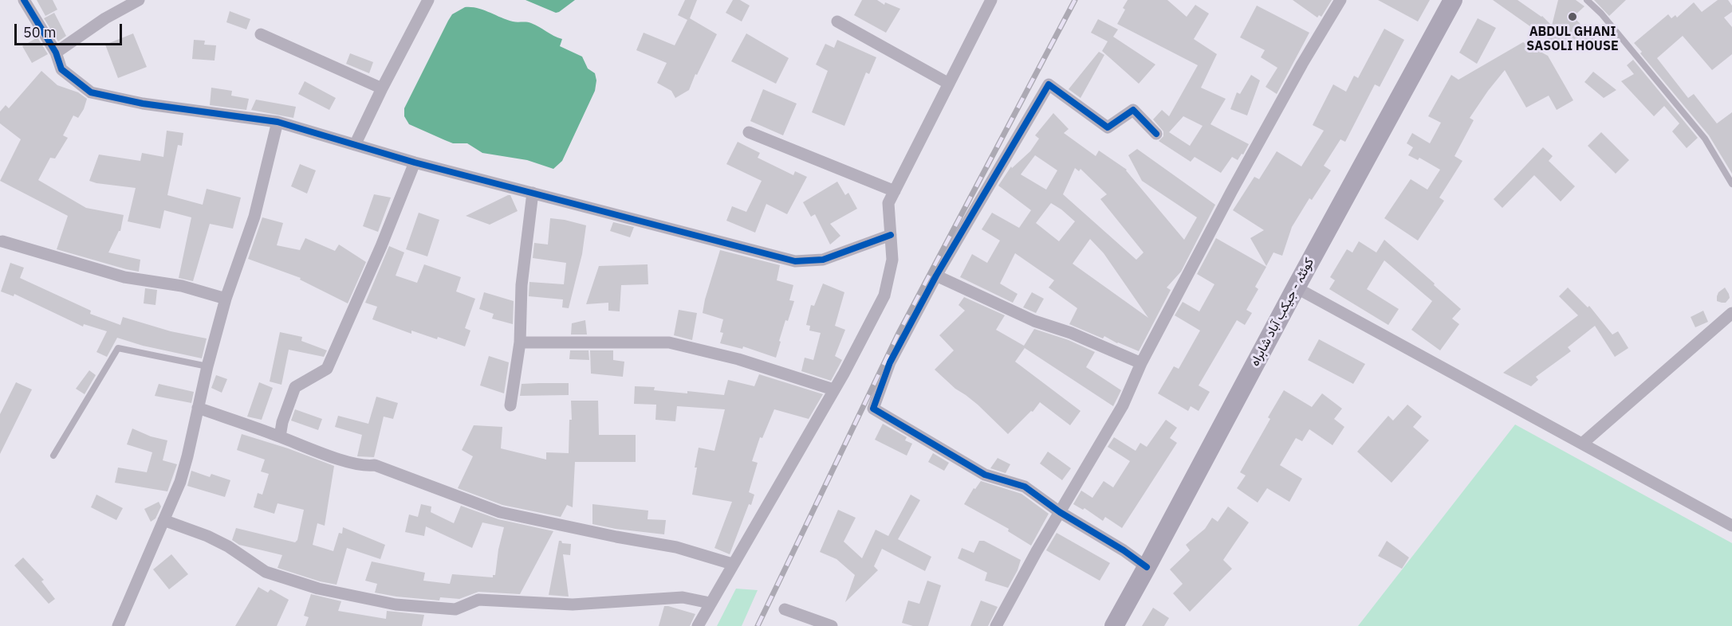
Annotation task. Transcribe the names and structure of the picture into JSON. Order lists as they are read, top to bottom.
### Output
{
  "streets": {
    "highway": ["کوئٹہ - جیکب آباد شاہراہ"]
  },
  "places": ["ABDUL GHANI SASOLI HOUSE"],
  "scale_bar": "50 m"
}
